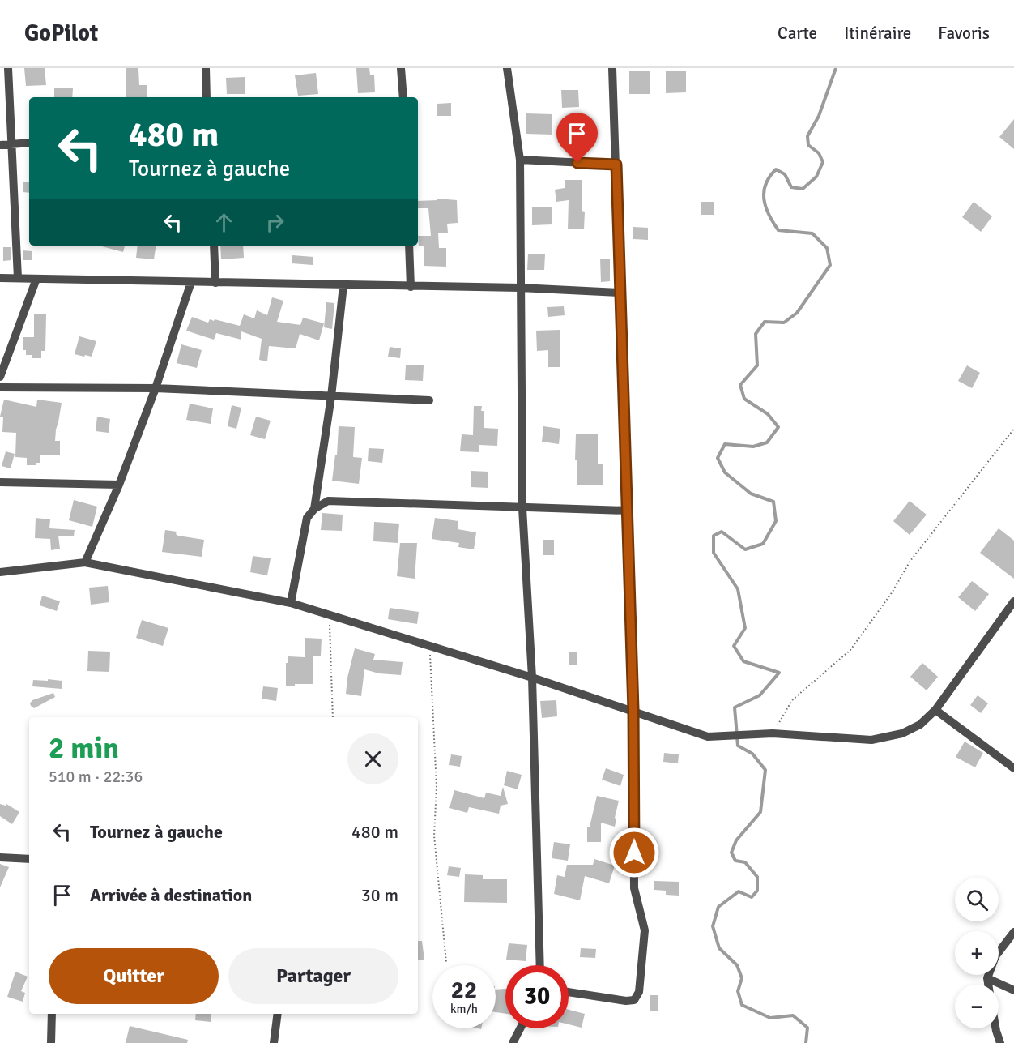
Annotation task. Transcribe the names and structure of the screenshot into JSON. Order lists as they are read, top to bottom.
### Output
{
  "page": {
    "header": "GoPilot",
    "nav": ["Carte", "Itinéraire", "Favoris"],
    "turn": ["480 m", "Tournez à gauche"],
    "heading": ["2 min", "510 m · 22:36"],
    "list": [
      {
        "name": "Tournez à gauche",
        "value": "480 m"
      },
      {
        "name": "Arrivée à destination",
        "value": "30 m"
      }
    ],
    "map_buttons": ["+", "−"],
    "buttons": ["Quitter", "Partager"],
    "speed": "22 km/h",
    "limit": "30"
  }
}
